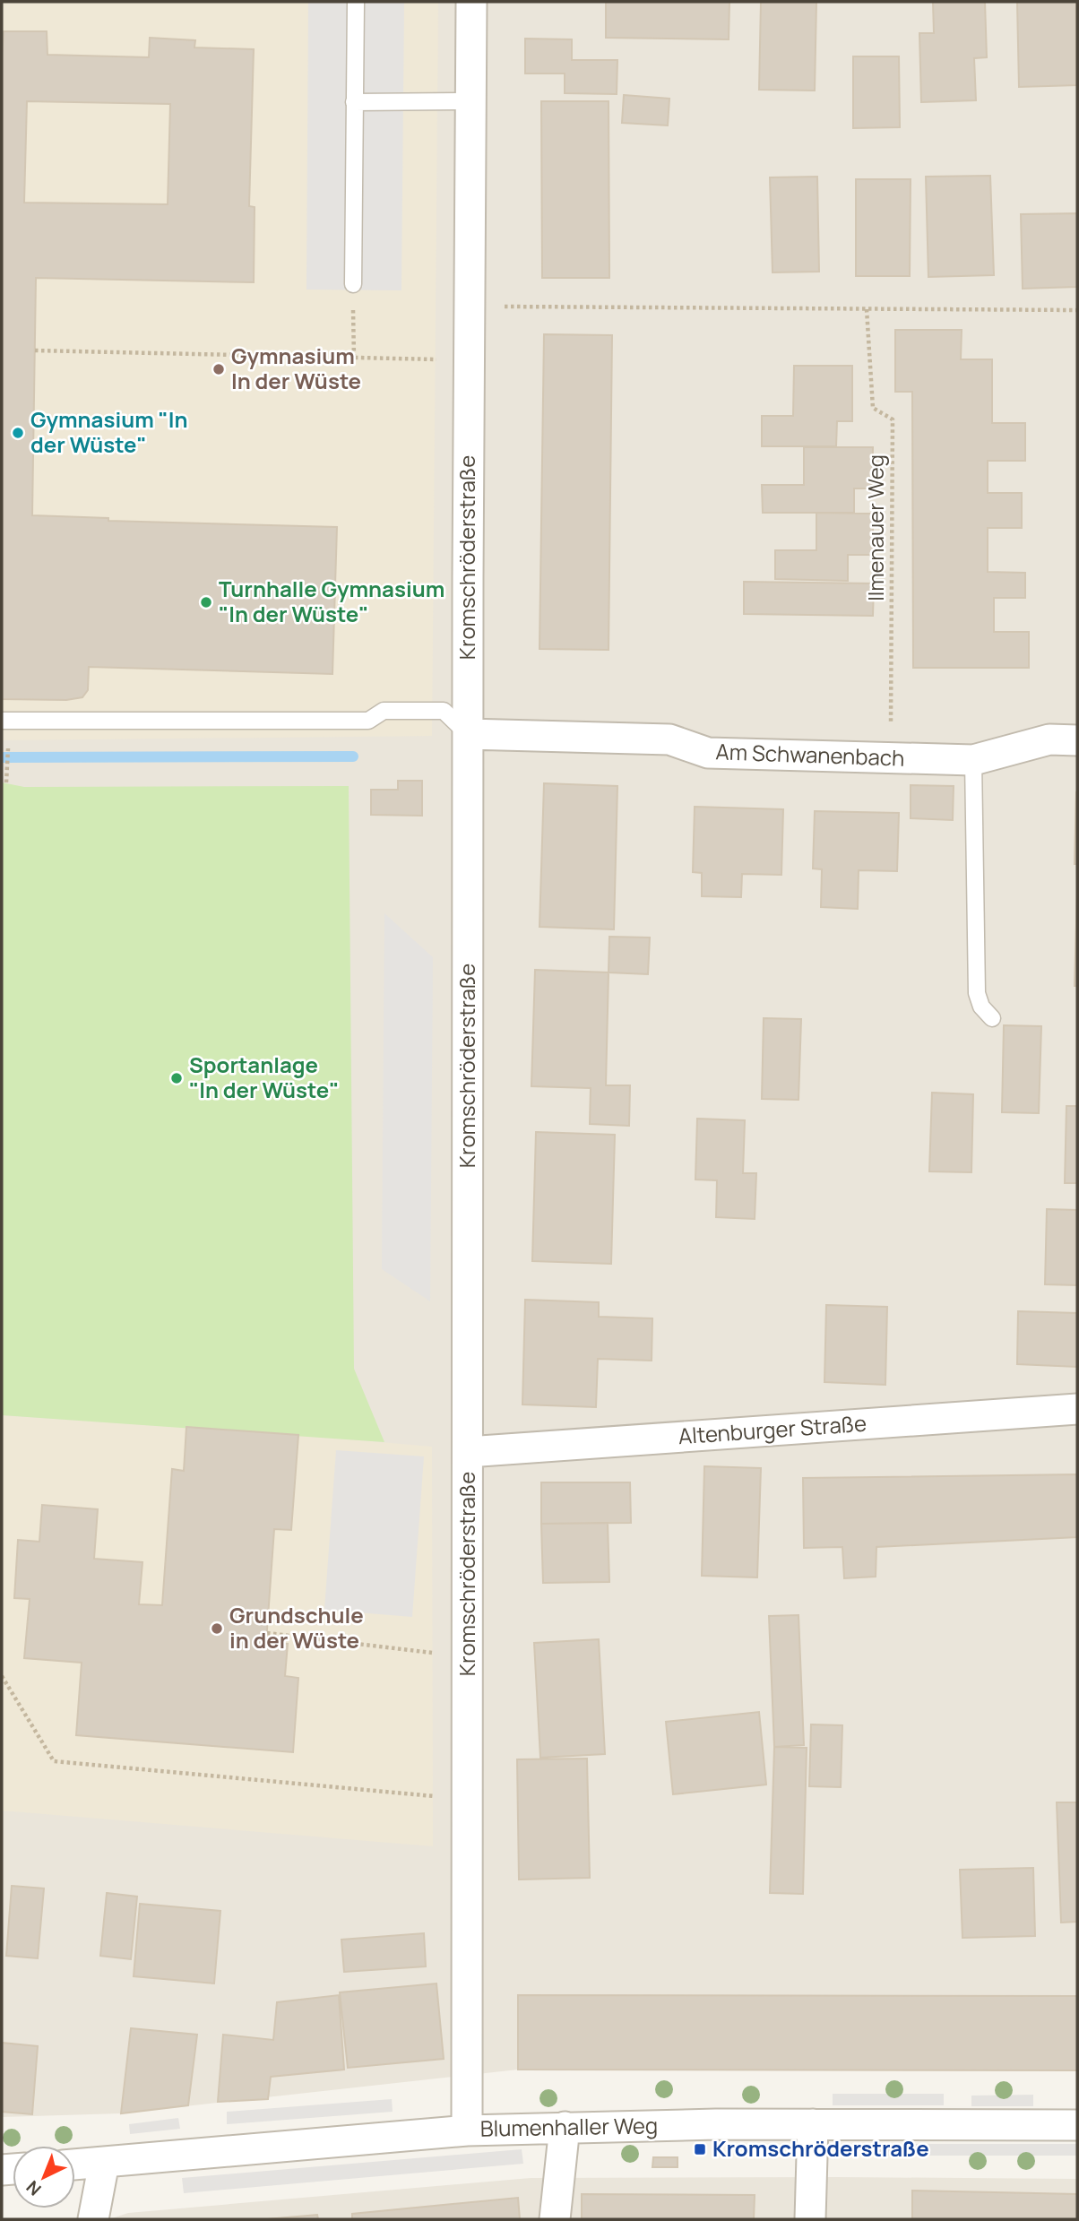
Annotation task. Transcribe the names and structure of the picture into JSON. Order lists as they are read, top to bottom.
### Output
{
  "streets": {
    "street": [
      "Kromschröderstraße",
      "Am Schwanenbach",
      "Altenburger Straße",
      "Blumenhaller Weg"
    ],
    "path": ["Ilmenauer Weg"]
  },
  "crossings": [
    ["Ilmenauer Weg", "Am Schwanenbach"],
    ["Kromschröderstraße", "Am Schwanenbach"],
    ["Kromschröderstraße", "Altenburger Straße"],
    ["Kromschröderstraße", "Blumenhaller Weg"]
  ],
  "places": {
    "other": [
      "Gymnasium In der Wüste",
      "Gymnasium \"In der Wüste\"",
      "Turnhalle Gymnasium \"In der Wüste\"",
      "Sportanlage \"In der Wüste\"",
      "Grundschule in der Wüste"
    ],
    "transit": ["Kromschröderstraße"]
  },
  "north": "bottom left"
}
